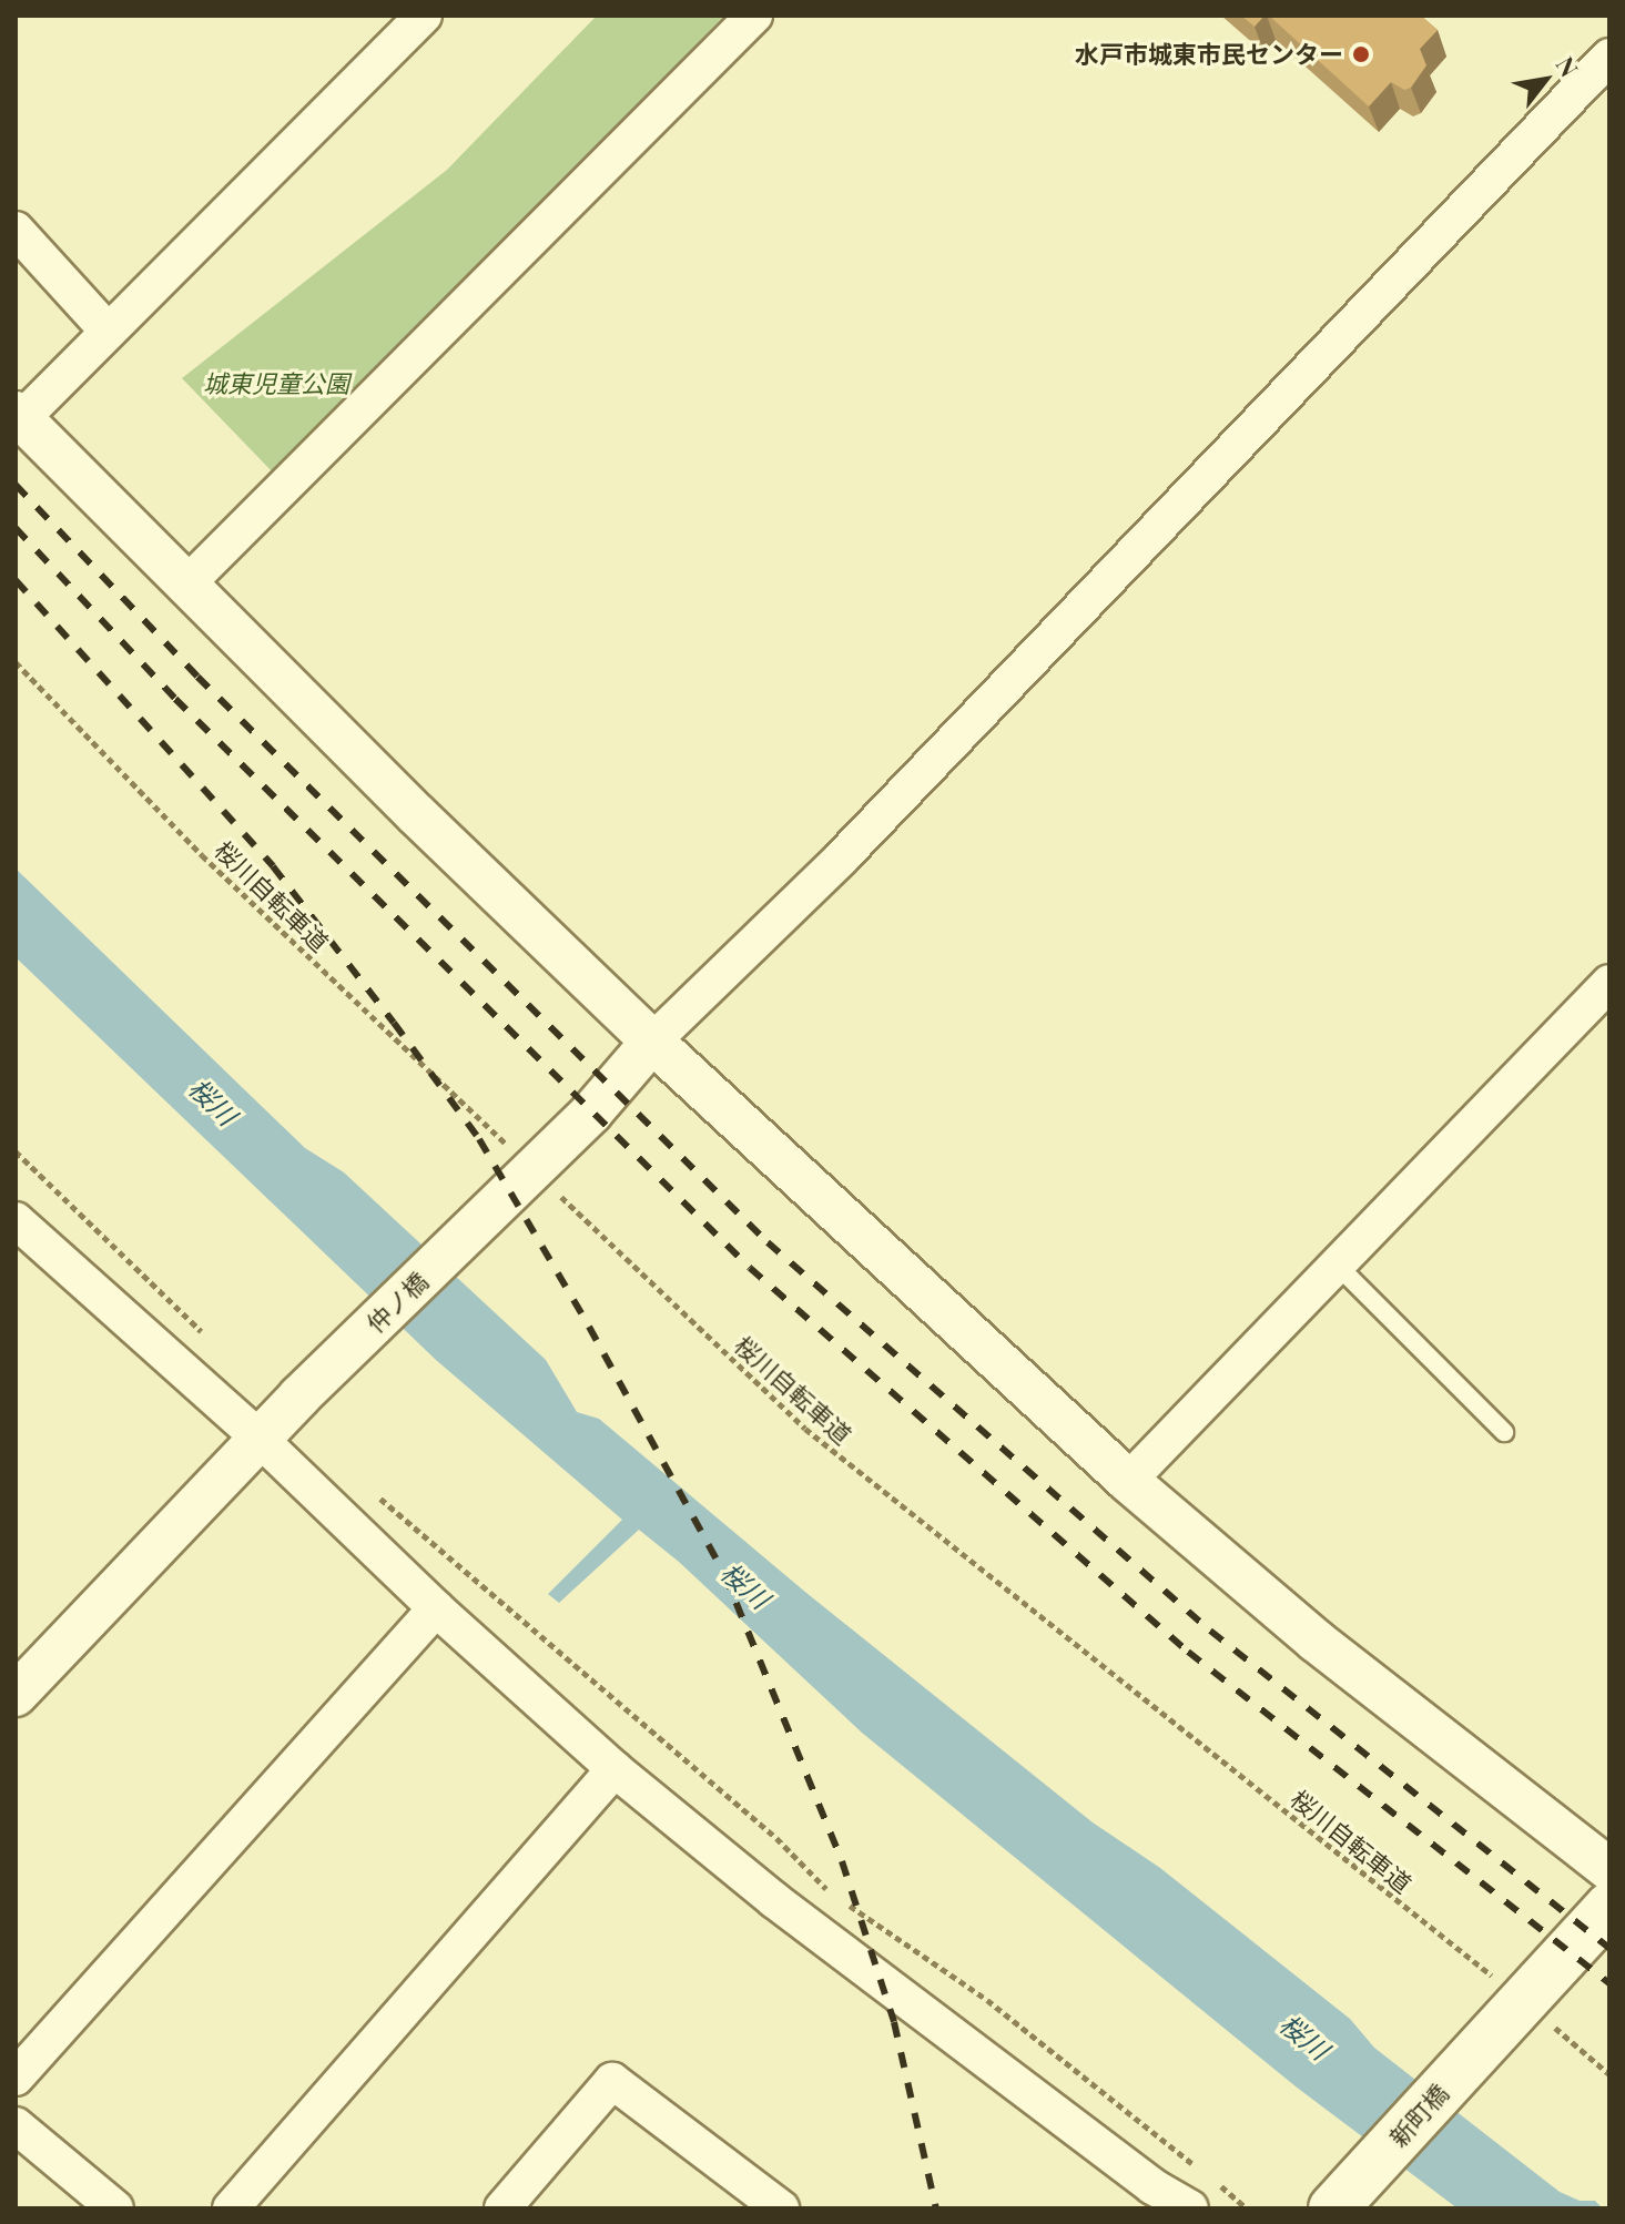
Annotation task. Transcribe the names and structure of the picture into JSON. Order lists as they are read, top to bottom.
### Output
{
  "streets": {
    "main road": ["新町橋"],
    "street": ["仲ノ橋"],
    "path": ["桜川自転車道"]
  },
  "crossings": [
    ["桜川自転車道", "仲ノ橋"],
    ["桜川自転車道", "新町橋"]
  ],
  "water": ["桜川"],
  "parks": ["城東児童公園"],
  "places": ["水戸市城東市民センター"],
  "north": "top right"
}
